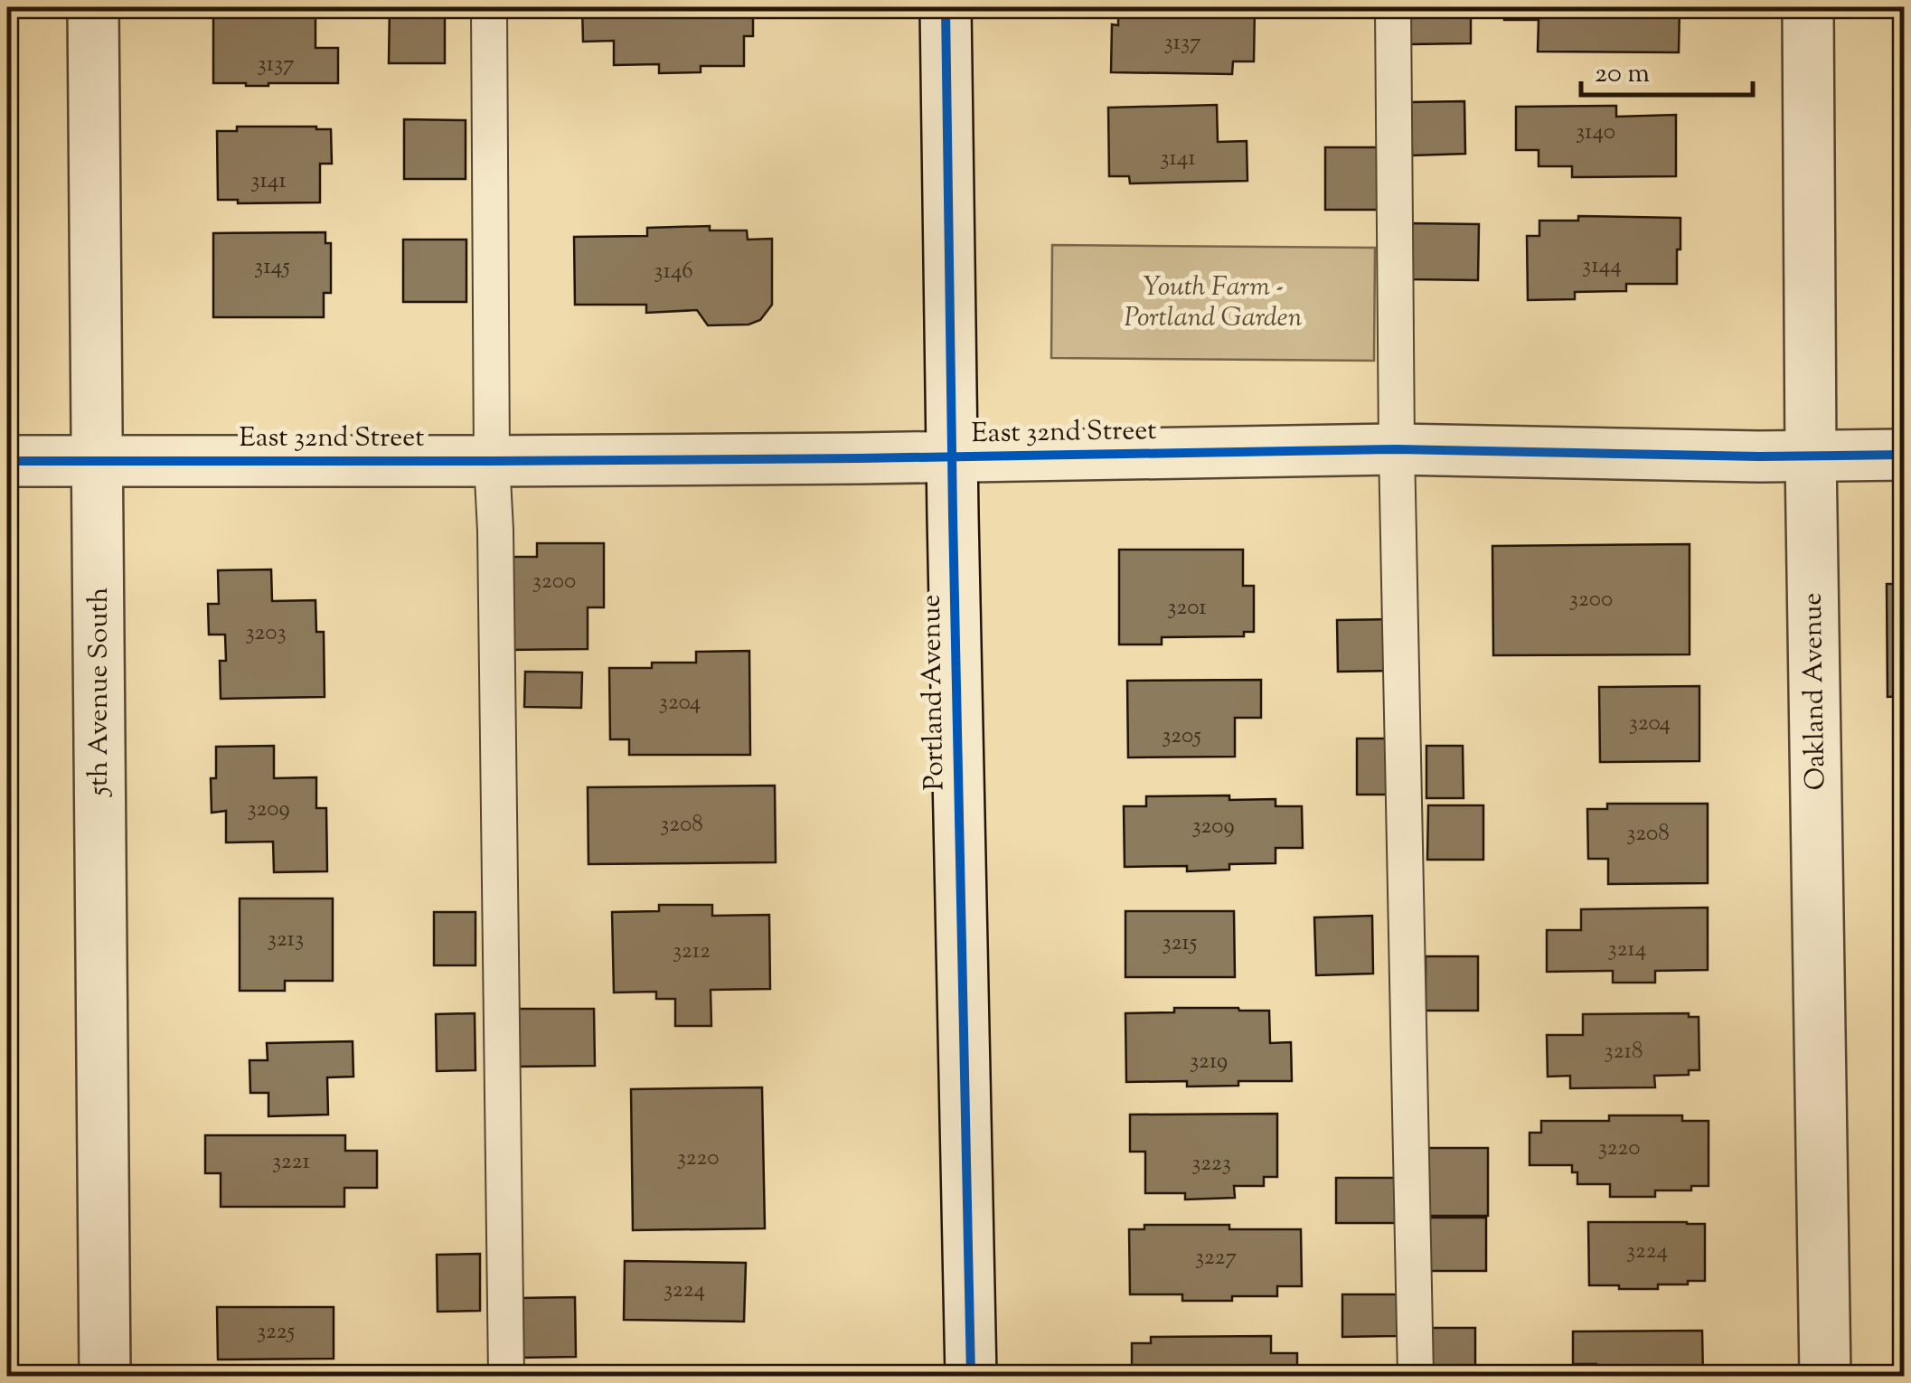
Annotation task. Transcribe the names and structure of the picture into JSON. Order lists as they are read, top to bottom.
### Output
{
  "streets": {
    "street": [
      "East 32nd Street",
      "5th Avenue South",
      "Oakland Avenue",
      "Portland Avenue"
    ]
  },
  "crossings": [
    ["East 32nd Street", "5th Avenue South"],
    ["East 32nd Street", "Oakland Avenue"],
    ["East 32nd Street", "Portland Avenue"]
  ],
  "parks": ["Youth Farm - Portland Garden"],
  "house_numbers": [
    "3137",
    "3137",
    "3140",
    "3141",
    "3141",
    "3144",
    "3145",
    "3146",
    "3200",
    "3200",
    "3201",
    "3203",
    "3204",
    "3204",
    "3205",
    "3209",
    "3208",
    "3209",
    "3208",
    "3213",
    "3215",
    "3214",
    "3212",
    "3218",
    "3219",
    "3220",
    "3220",
    "3221",
    "3223",
    "3224",
    "3227",
    "3224",
    "3225"
  ],
  "scale_bar": "20 m"
}
